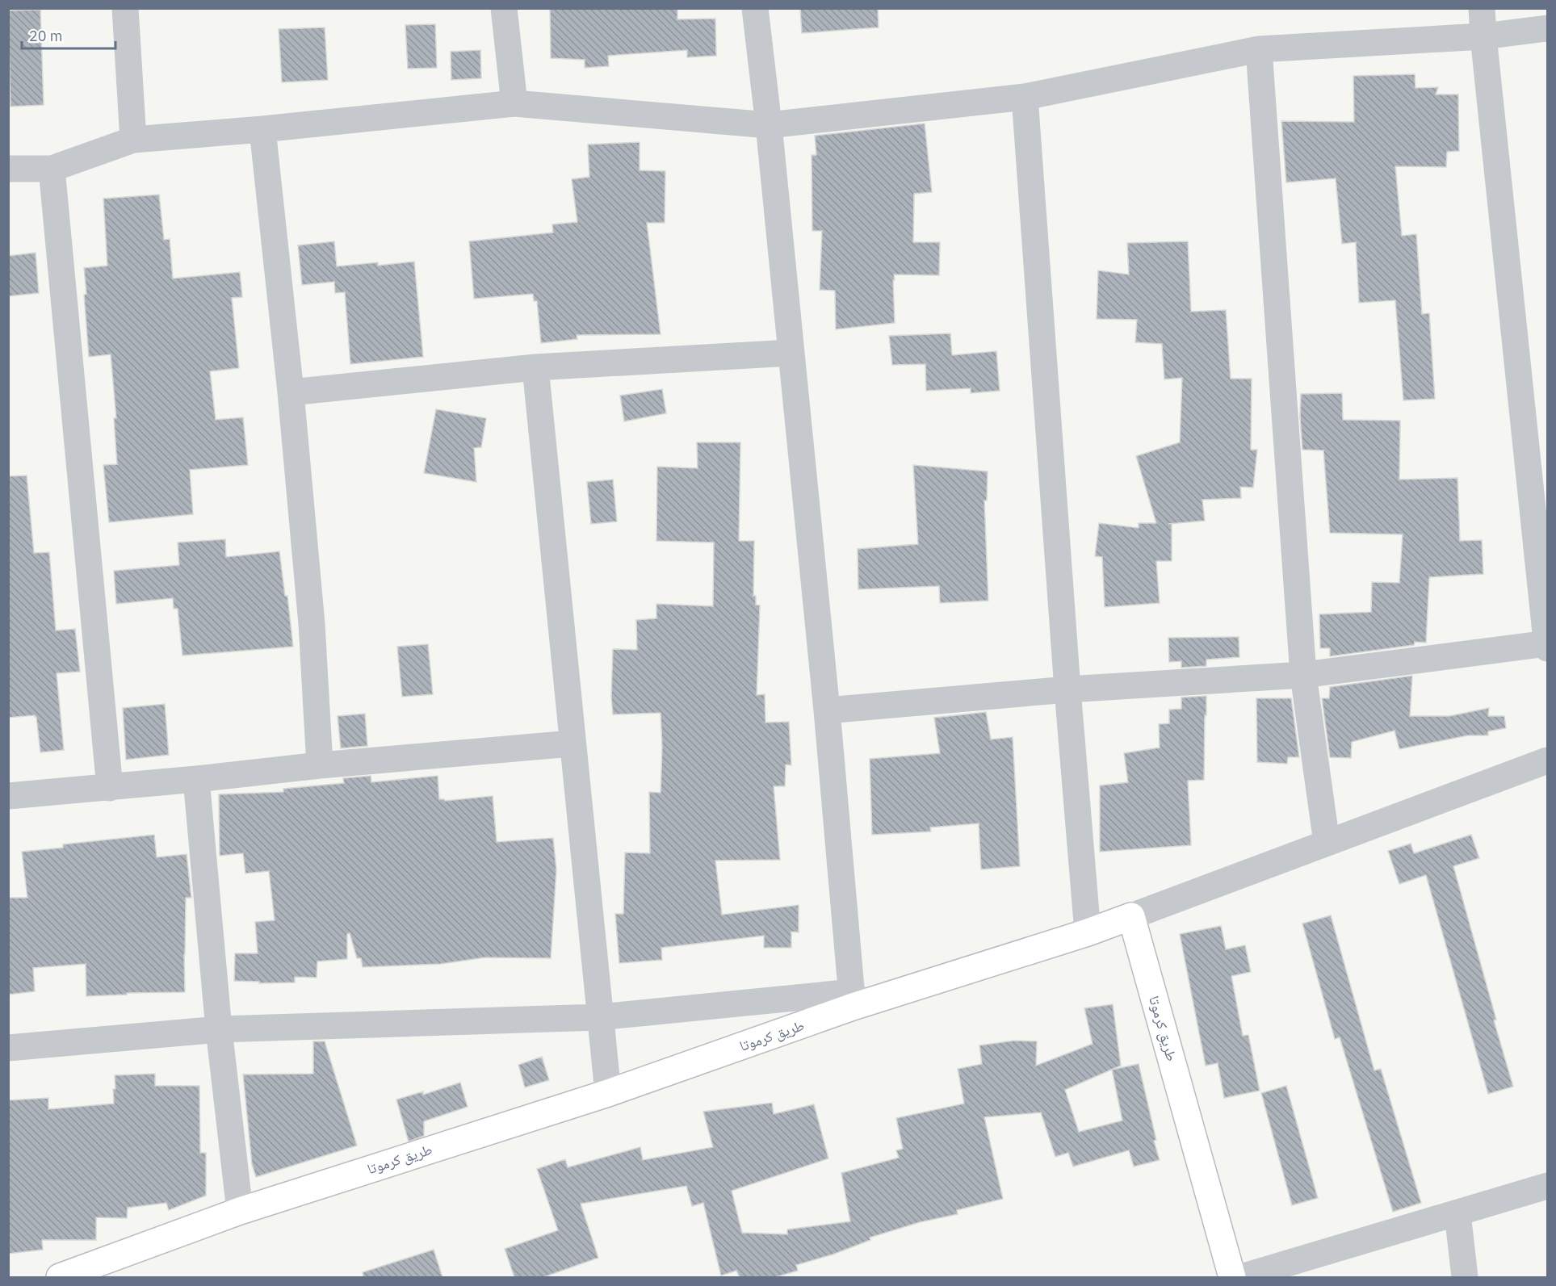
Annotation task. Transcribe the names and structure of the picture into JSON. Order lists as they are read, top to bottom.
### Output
{
  "streets": {
    "main road": ["طريق كرموتا"]
  },
  "scale_bar": "20 m"
}
